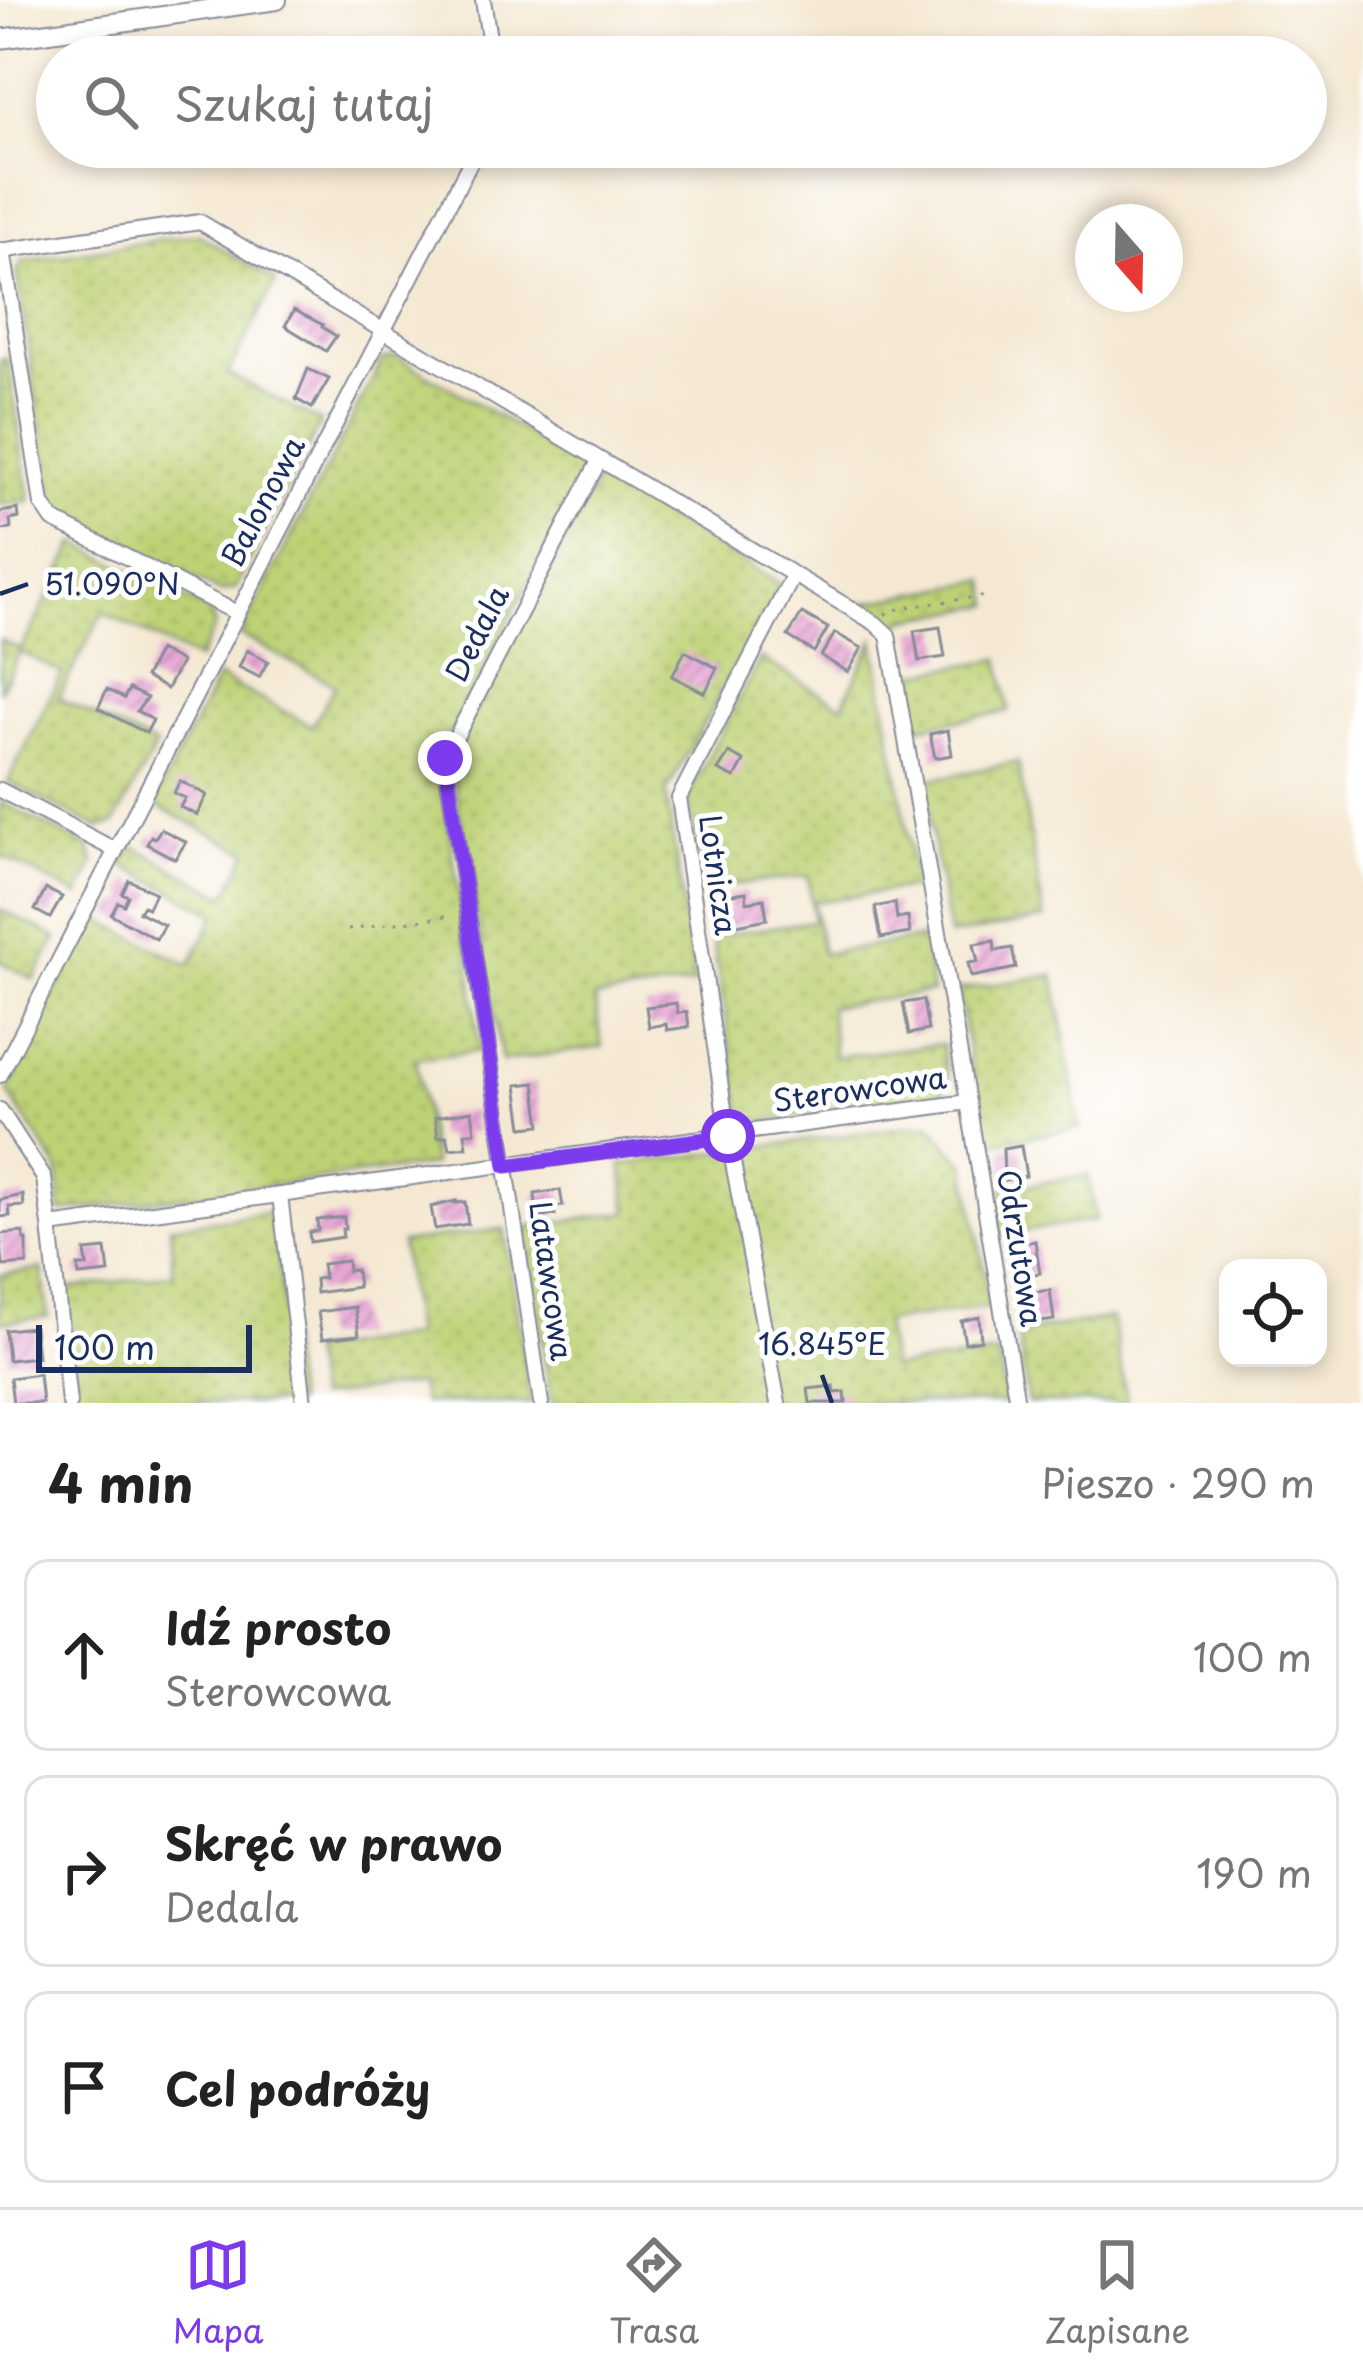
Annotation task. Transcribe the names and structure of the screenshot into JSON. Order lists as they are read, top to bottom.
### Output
{
  "streets": {
    "street": [
      "Balonowa",
      "Dedala",
      "Lotnicza",
      "Sterowcowa",
      "Odrzutowa",
      "Latawcowa"
    ]
  },
  "crossings": [
    ["Dedala", "Sterowcowa"],
    ["Dedala", "Latawcowa"],
    ["Lotnicza", "Sterowcowa"],
    ["Sterowcowa", "Odrzutowa"],
    ["Sterowcowa", "Latawcowa"]
  ],
  "scale_bar": "100 m",
  "north": "bottom",
  "page": {
    "search": "Szukaj tutaj",
    "scale": "100 m",
    "heading": ["4 min", "Pieszo · 290 m"],
    "list": [
      ["Idź prosto", "Sterowcowa", "100 m"],
      ["Skręć w prawo", "Dedala", "190 m"],
      "Cel podróży"
    ],
    "nav": ["Mapa", "Trasa", "Zapisane"]
  },
  "coordinates": ["51.090°N", "16.845°E"]
}
